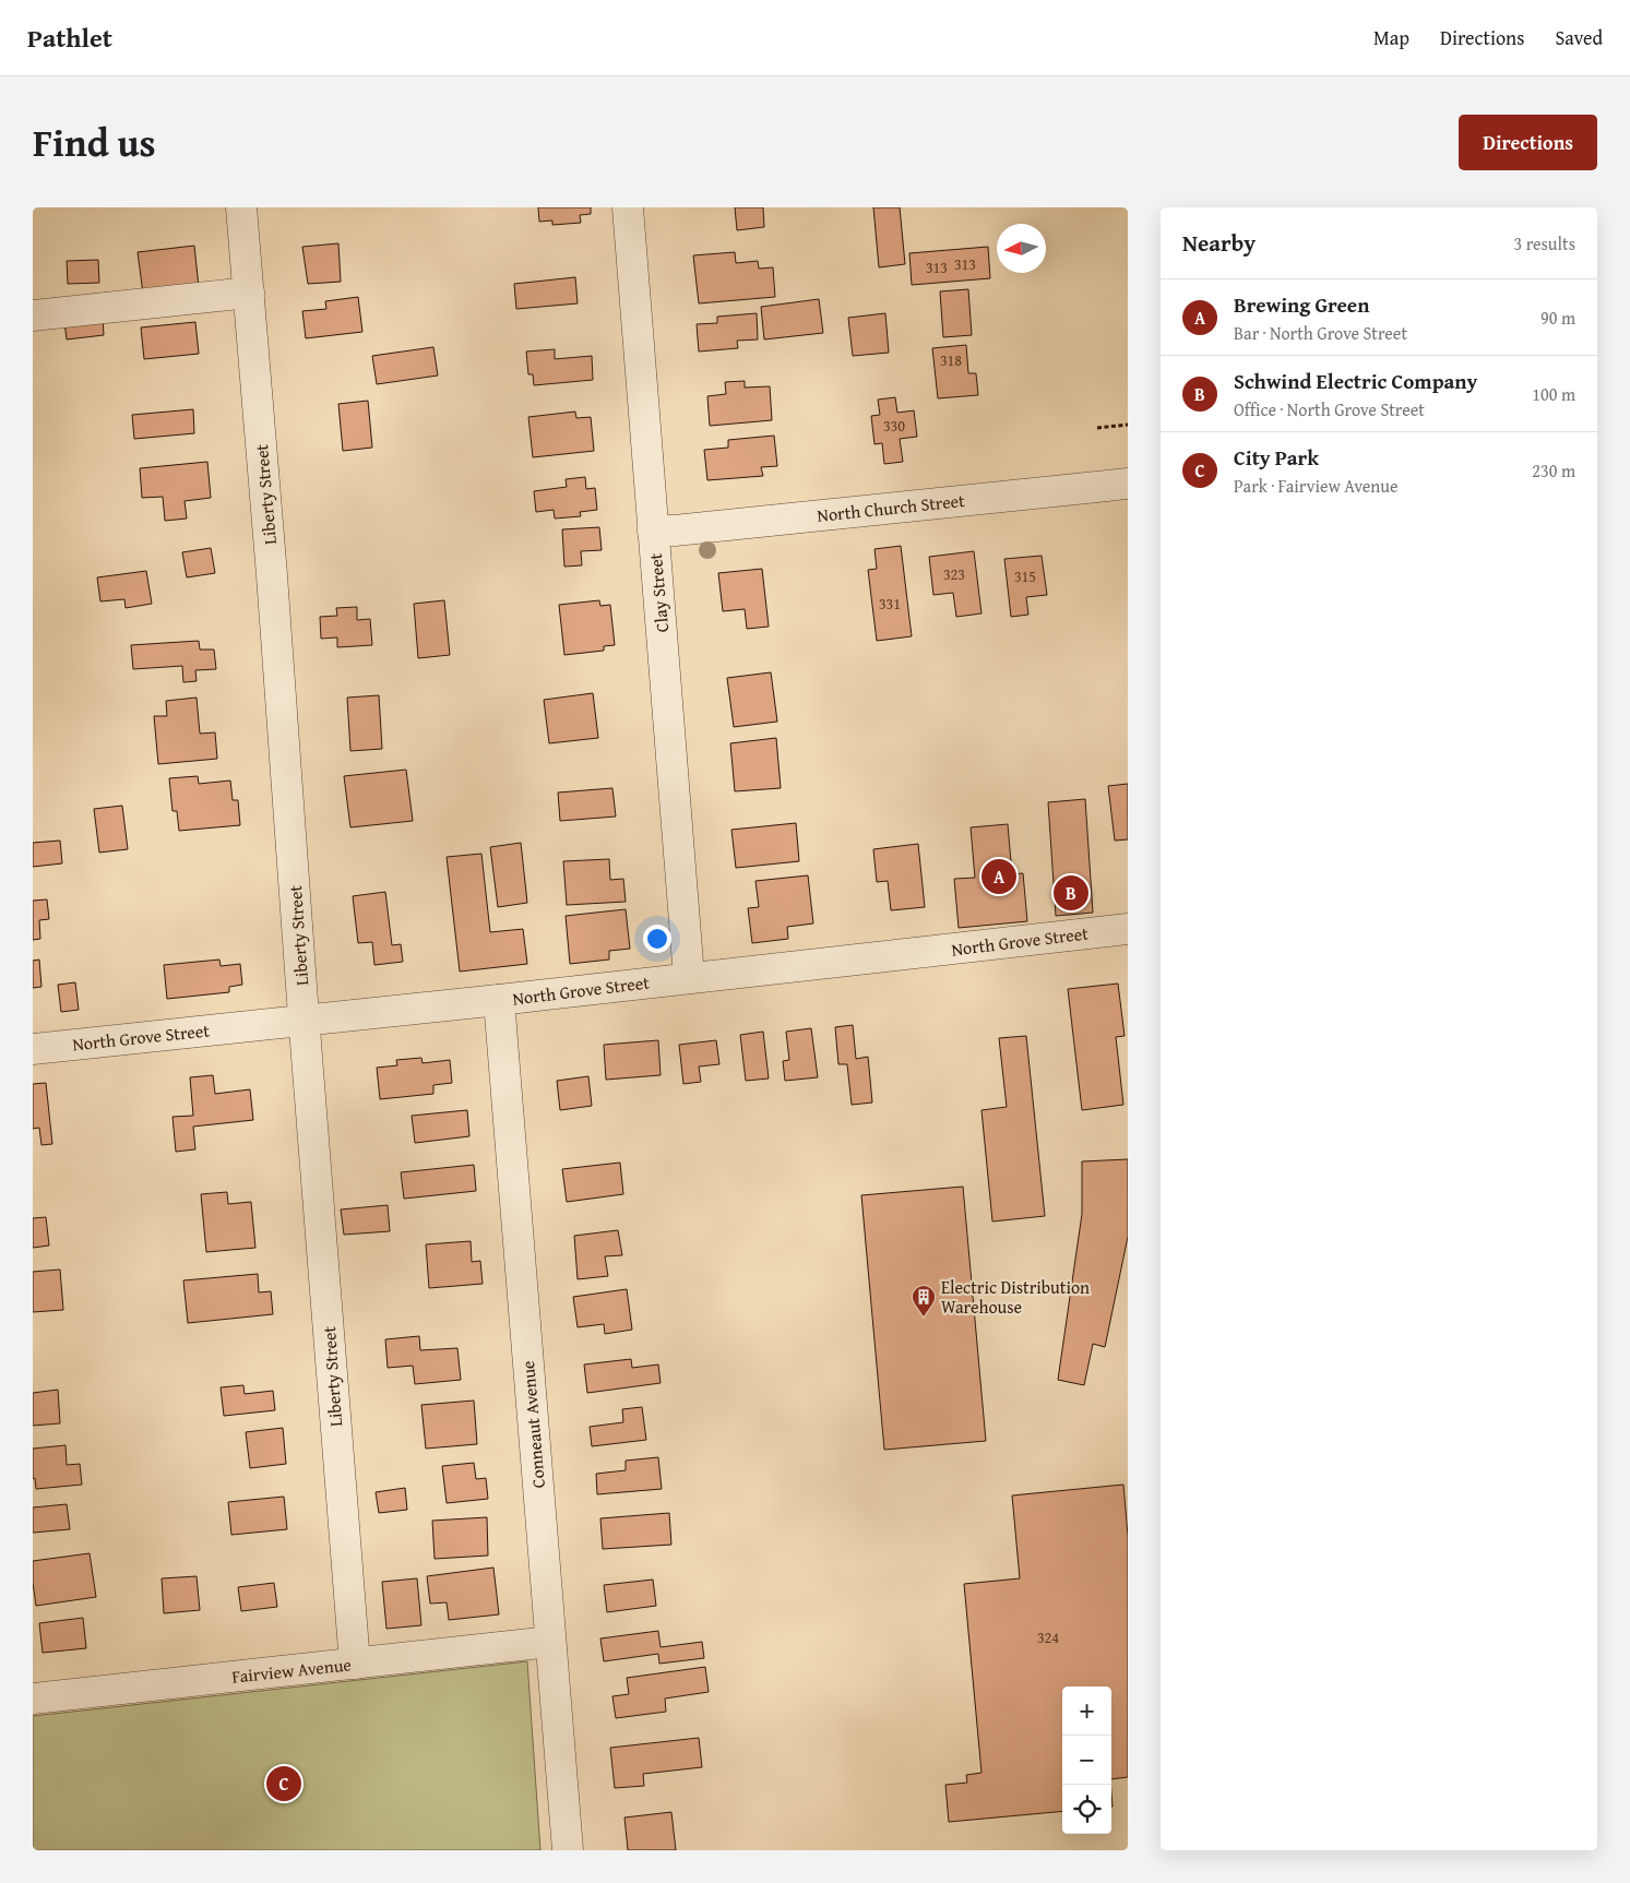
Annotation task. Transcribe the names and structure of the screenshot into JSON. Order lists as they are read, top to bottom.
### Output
{
  "streets": {
    "street": [
      "Liberty Street",
      "North Church Street",
      "Clay Street",
      "North Grove Street",
      "Conneaut Avenue",
      "Fairview Avenue"
    ]
  },
  "crossings": [
    ["Liberty Street", "North Grove Street"],
    ["Liberty Street", "Fairview Avenue"],
    ["North Church Street", "Clay Street"],
    ["Clay Street", "North Grove Street"],
    ["North Grove Street", "Conneaut Avenue"],
    ["Conneaut Avenue", "Fairview Avenue"]
  ],
  "places": {
    "building": ["Electric Distribution Warehouse"]
  },
  "house_numbers": [
    "313",
    "313",
    "318",
    "330",
    "323",
    "315",
    "331",
    "324"
  ],
  "north": "left",
  "page": {
    "header": "Pathlet",
    "nav": ["Map", "Directions", "Saved"],
    "title": "Find us",
    "buttons": "Directions",
    "heading": ["Nearby", "3 results"],
    "list": [
      {
        "mark": "A",
        "name": "Brewing Green",
        "note": "Bar · North Grove Street",
        "value": "90 m"
      },
      {
        "mark": "B",
        "name": "Schwind Electric Company",
        "note": "Office · North Grove Street",
        "value": "100 m"
      },
      {
        "mark": "C",
        "name": "City Park",
        "note": "Park · Fairview Avenue",
        "value": "230 m"
      }
    ],
    "pins": ["A", "B", "C"],
    "map_buttons": ["+", "−"]
  }
}
